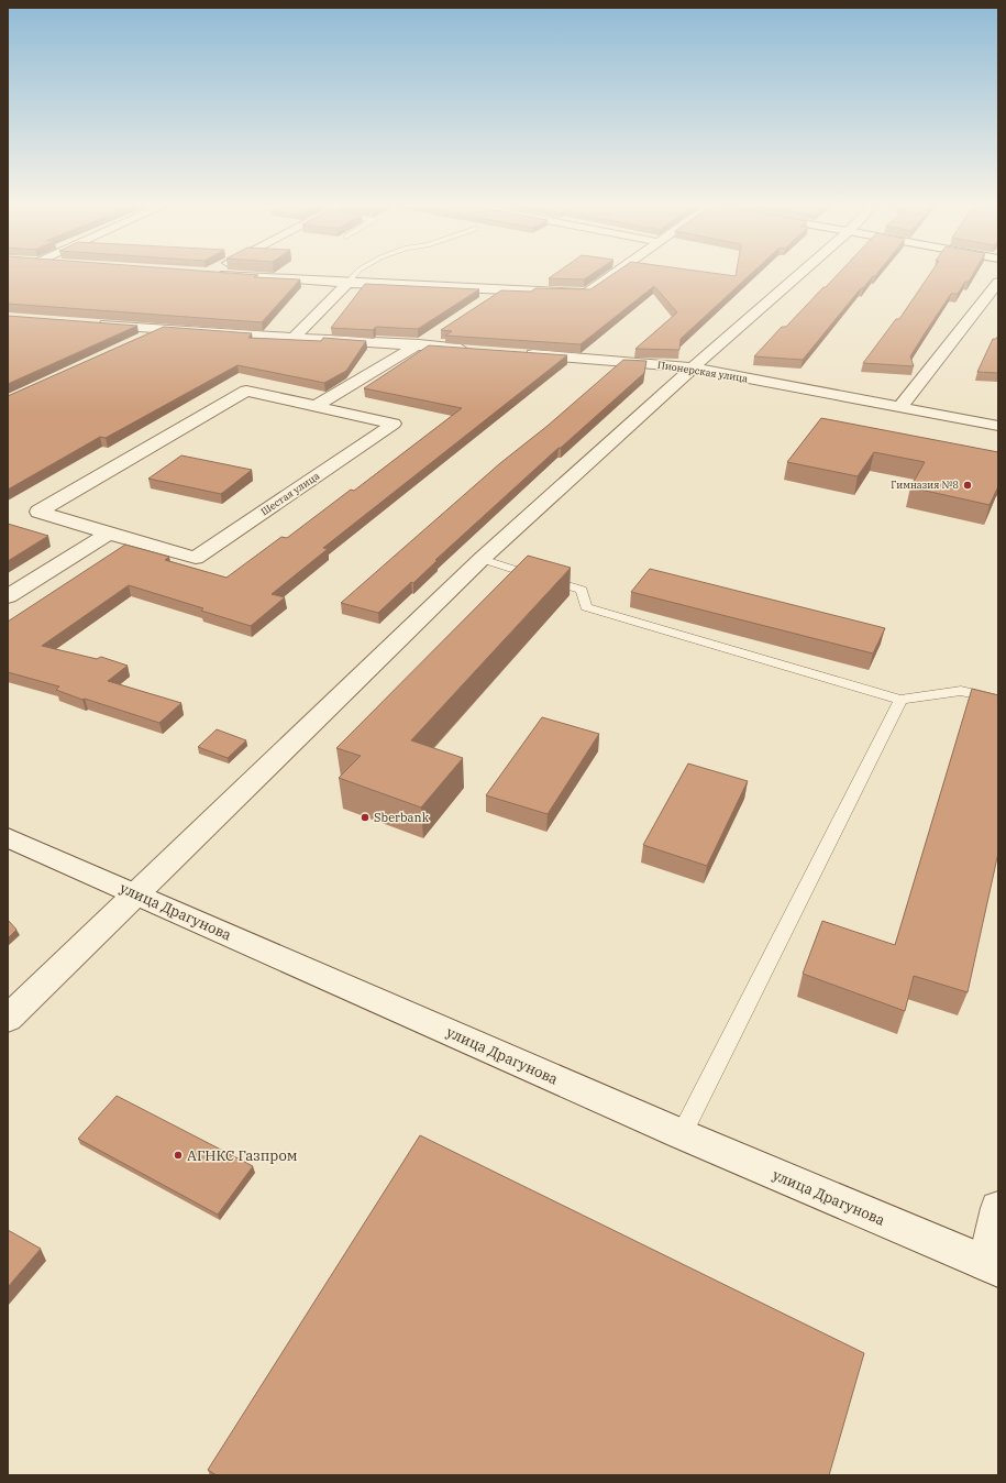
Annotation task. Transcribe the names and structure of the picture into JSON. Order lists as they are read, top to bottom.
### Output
{
  "streets": {
    "street": ["Пионерская улица", "Шестая улица", "улица Драгунова"]
  },
  "places": ["Гимназия №8", "Sberbank", "АГНКС Газпром"]
}
